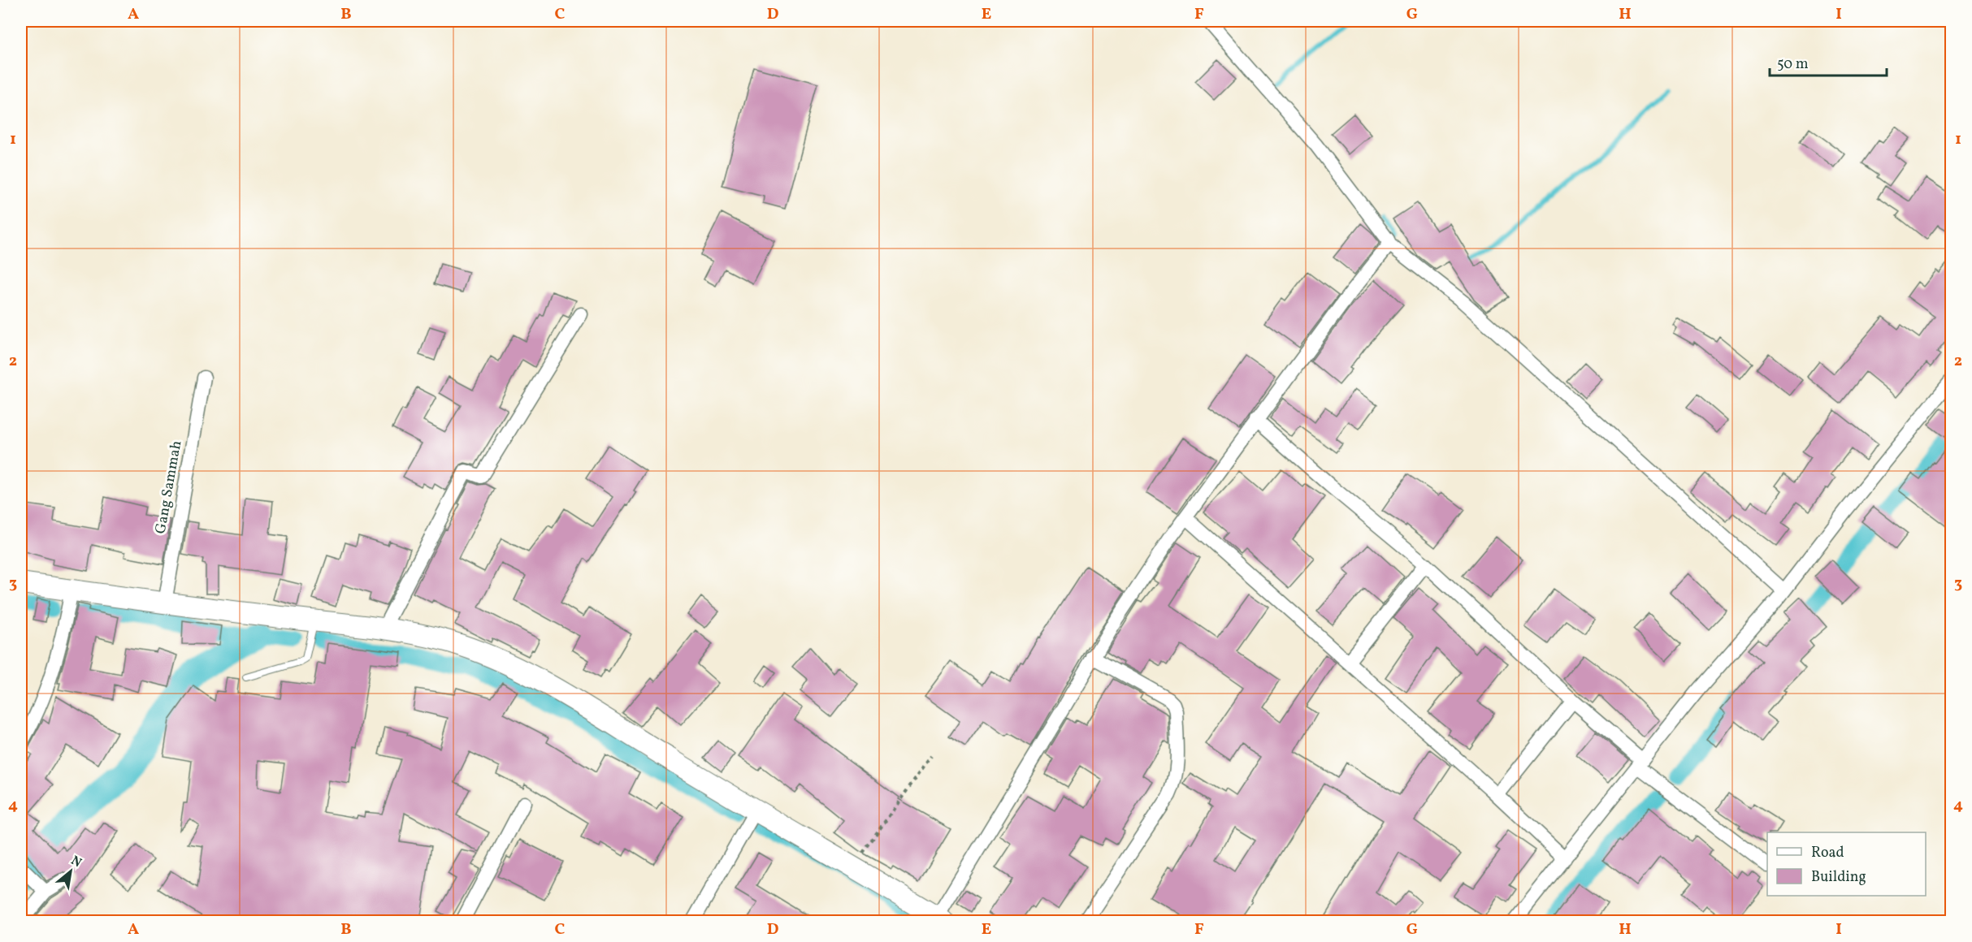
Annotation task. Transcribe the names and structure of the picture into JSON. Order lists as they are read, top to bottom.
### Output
{
  "streets": {
    "street": ["Gang Sammah"]
  },
  "legend": ["Road", "Building"],
  "scale_bar": "50 m",
  "north": "top right",
  "grid": {
    "columns": [
      "A",
      "B",
      "C",
      "D",
      "E",
      "F",
      "G",
      "H",
      "I"
    ],
    "rows": [
      "1",
      "2",
      "3",
      "4"
    ]
  }
}
